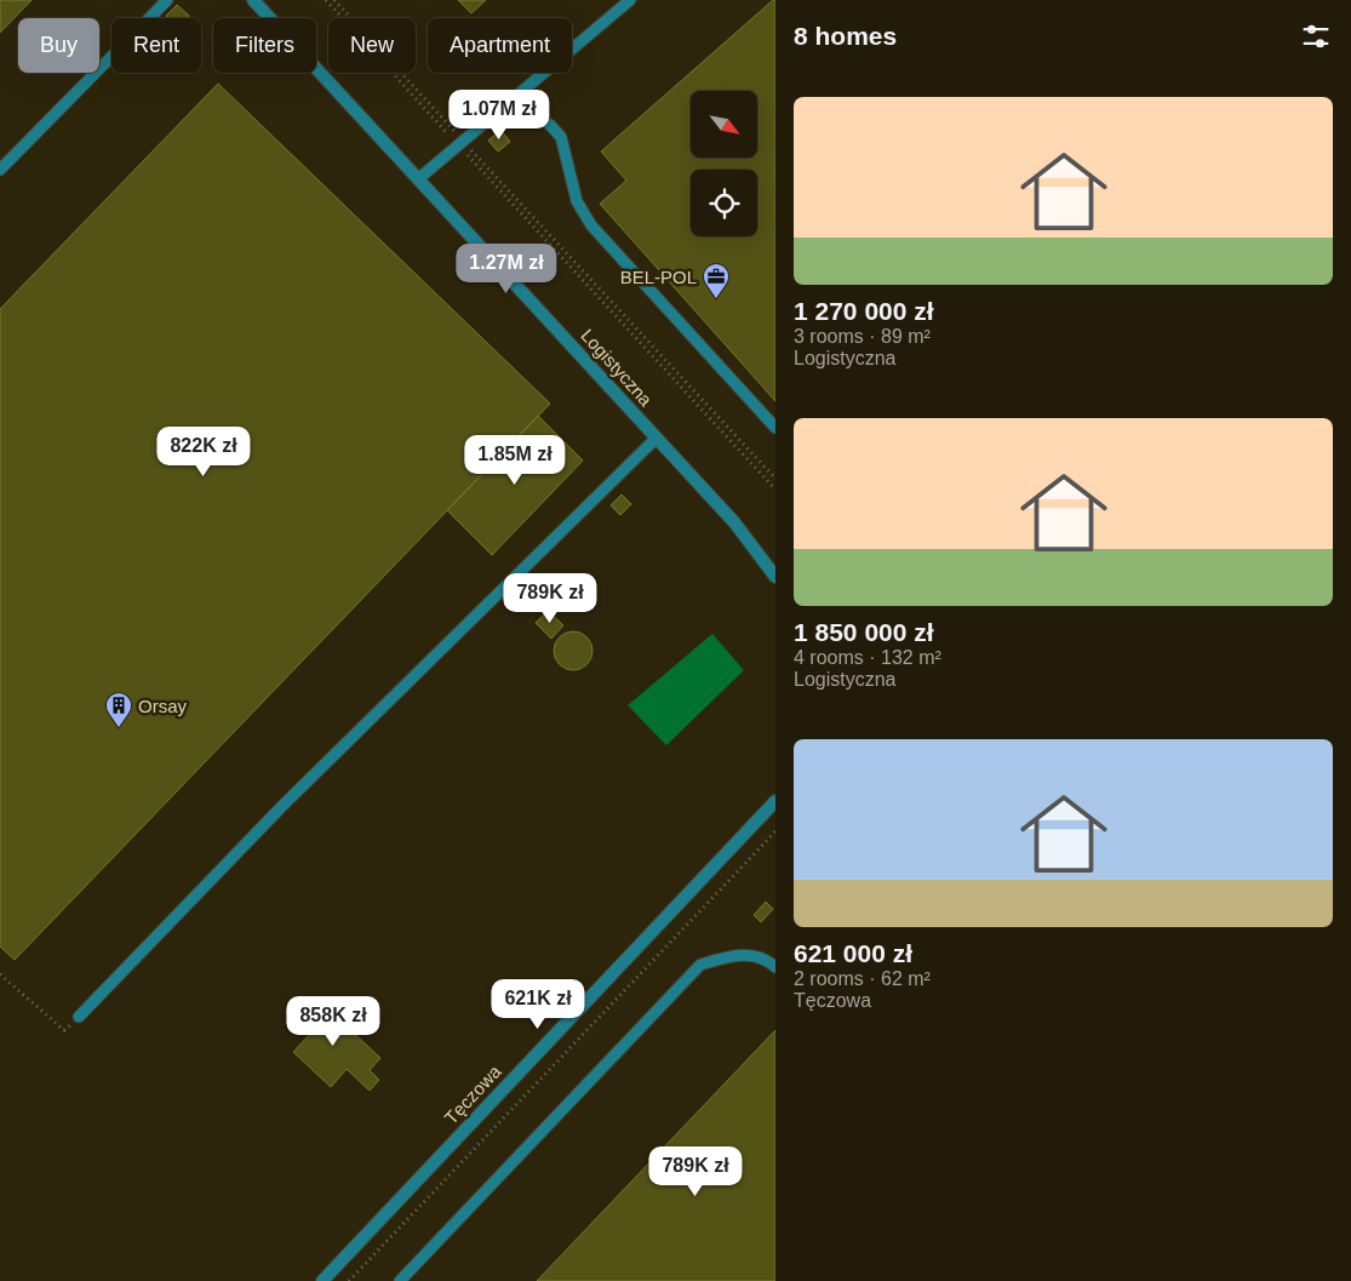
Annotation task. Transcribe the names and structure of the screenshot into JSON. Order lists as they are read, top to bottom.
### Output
{
  "streets": {
    "street": ["Logistyczna", "Tęczowa"]
  },
  "places": {
    "office": ["BEL-POL"],
    "building": ["Orsay"]
  },
  "north": "bottom right",
  "page": {
    "heading": "8 homes",
    "chip": [
      "Buy",
      "Rent",
      "Filters",
      "New",
      "Apartment"
    ],
    "list": [
      {
        "name": "1 270 000 zł",
        "note": "3 rooms · 89 m² · Logistyczna"
      },
      {
        "name": "1 850 000 zł",
        "note": "4 rooms · 132 m² · Logistyczna"
      },
      {
        "name": "621 000 zł",
        "note": "2 rooms · 62 m² · Tęczowa"
      }
    ],
    "price": [
      "1.07M zł",
      "1.27M zł",
      "822K zł",
      "1.85M zł",
      "789K zł",
      "621K zł",
      "858K zł",
      "789K zł"
    ]
  }
}
